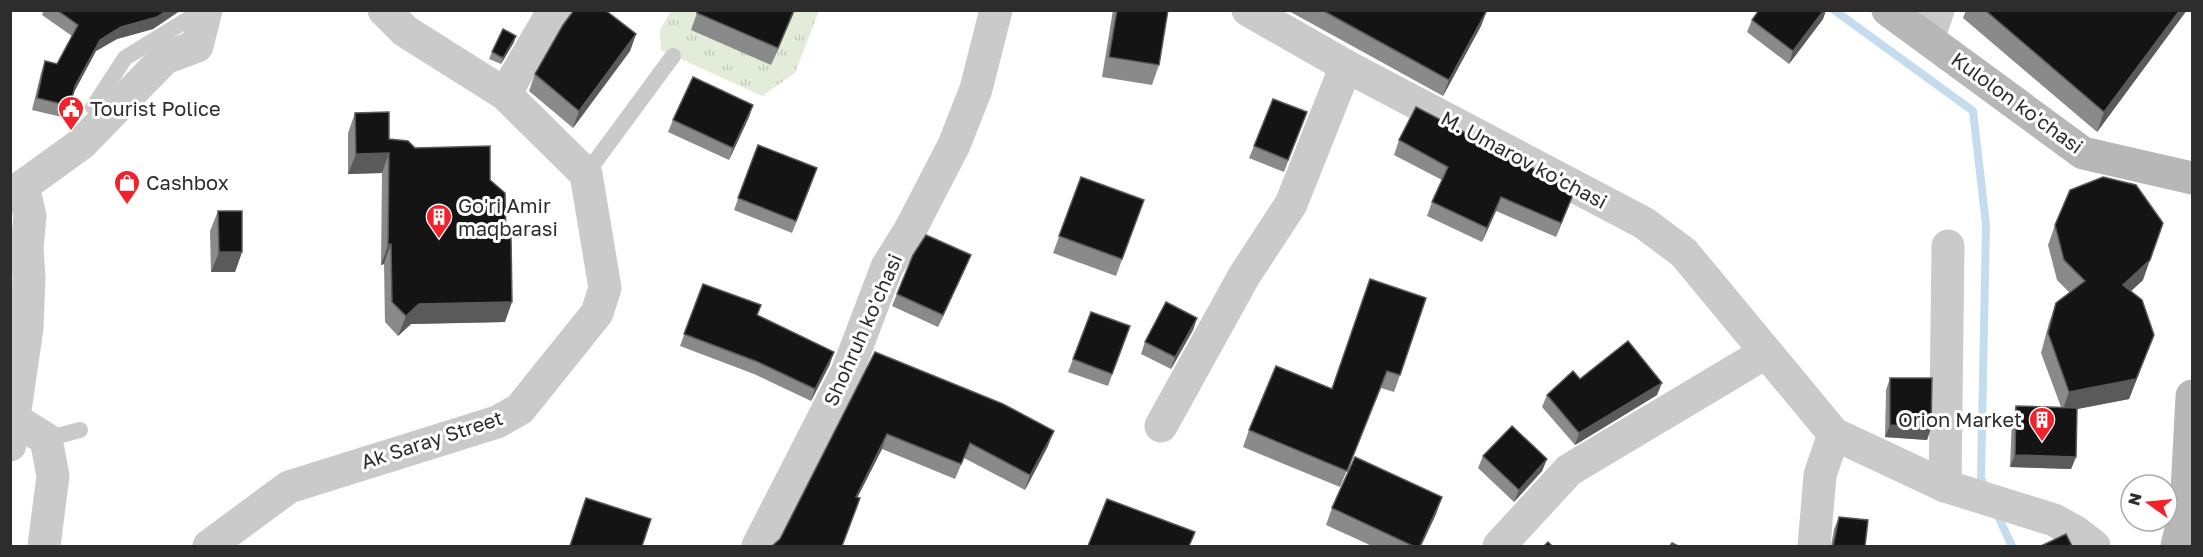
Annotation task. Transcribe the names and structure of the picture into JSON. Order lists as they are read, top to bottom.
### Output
{
  "streets": {
    "main road": ["Kulolon ko'chasi"],
    "street": ["M. Umarov ko'chasi", "Shohruh ko'chasi", "Ak Saray Street"]
  },
  "places": {
    "public building": ["Tourist Police"],
    "shop": ["Cashbox"],
    "building": ["Go'ri Amir maqbarasi", "Orion Market"]
  },
  "north": "left"
}
